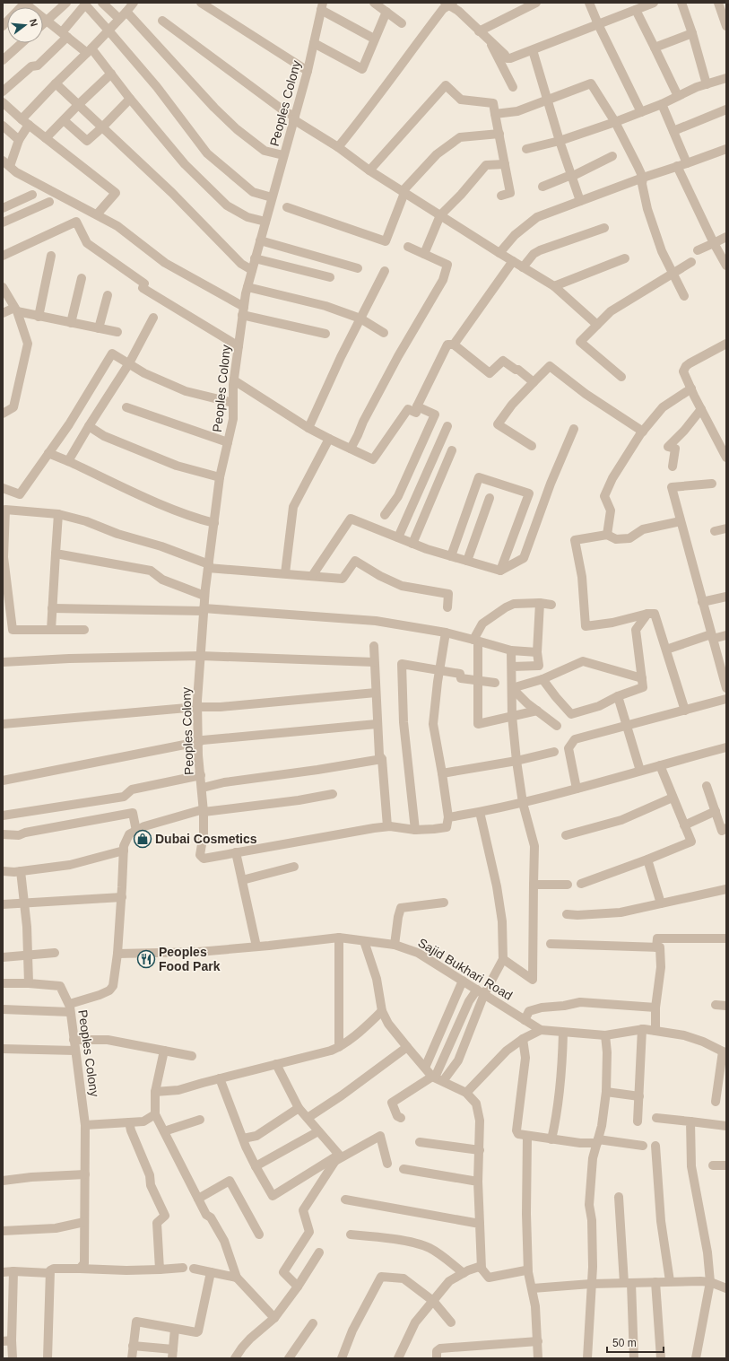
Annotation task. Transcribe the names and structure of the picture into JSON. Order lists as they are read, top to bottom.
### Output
{
  "streets": {
    "street": ["Peoples Colony", "Sajid Bukhari Road"]
  },
  "crossings": [
    ["Peoples Colony", "Sajid Bukhari Road"]
  ],
  "places": {
    "shop": ["Dubai Cosmetics"],
    "restaurant": ["Peoples Food Park"]
  },
  "scale_bar": "50 m",
  "north": "right"
}
